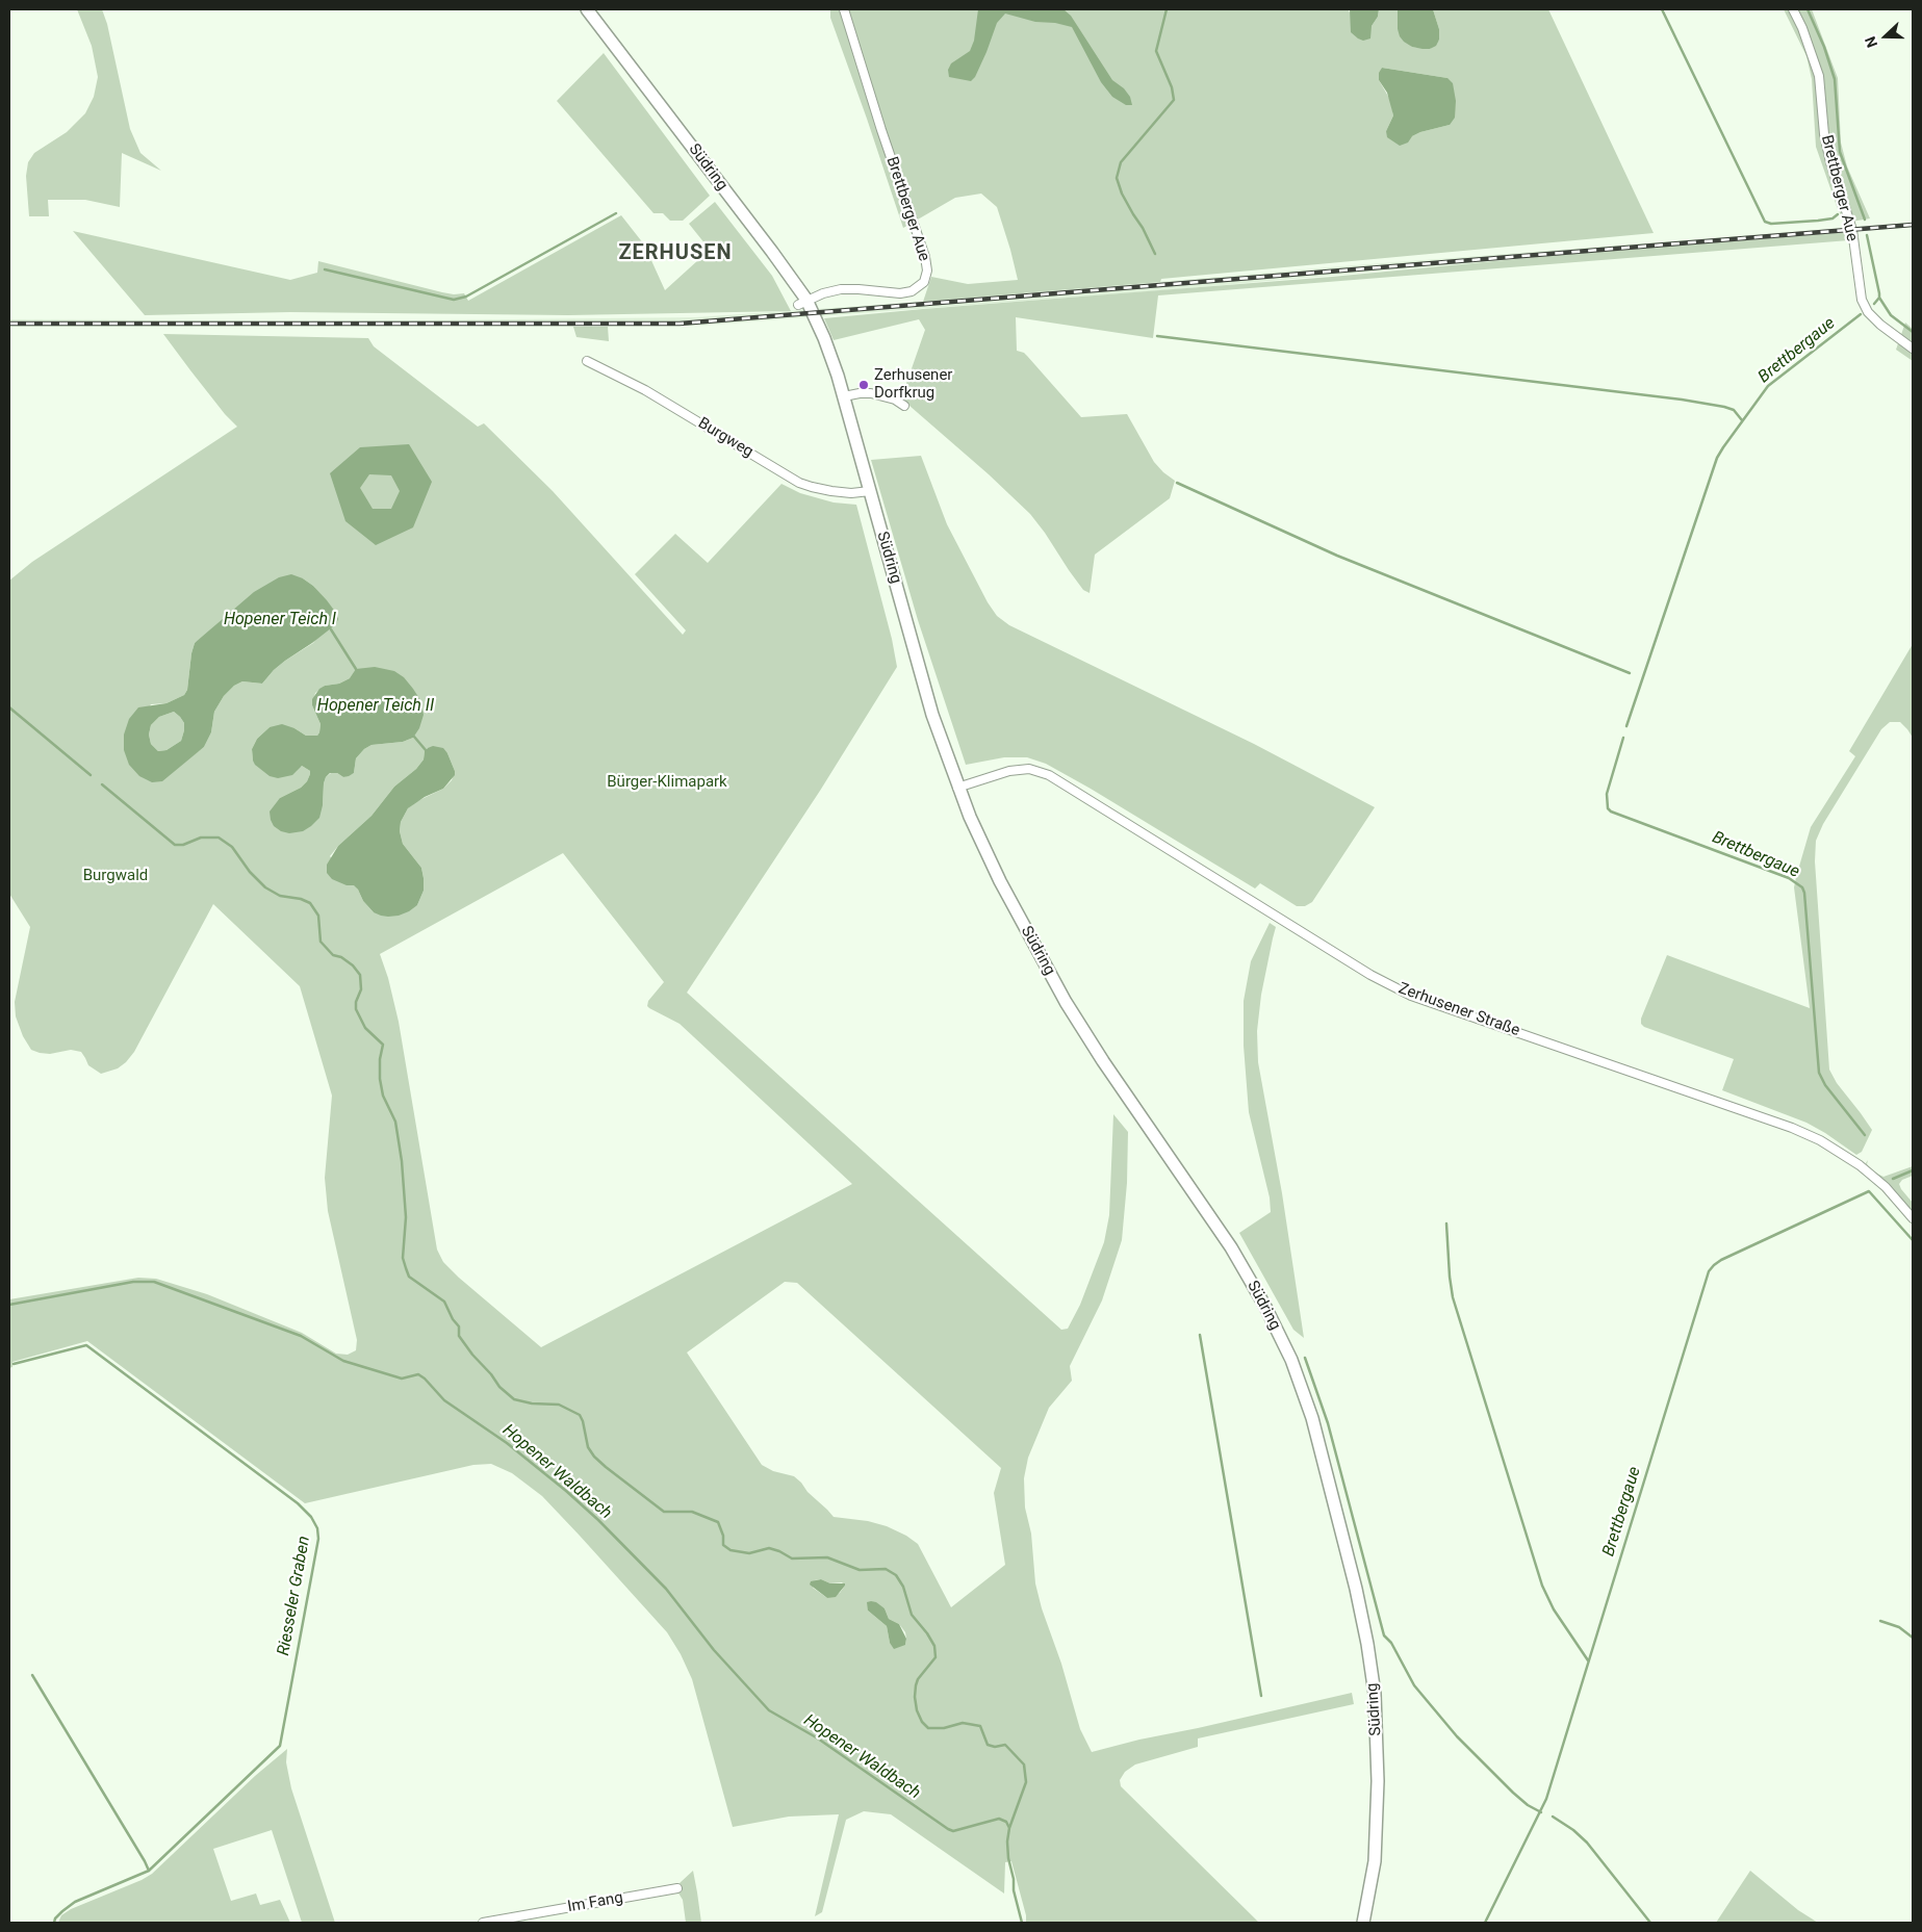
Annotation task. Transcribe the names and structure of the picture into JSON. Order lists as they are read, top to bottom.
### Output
{
  "streets": {
    "main road": ["Südring"],
    "street": [
      "Brettberger Aue",
      "Burgweg",
      "Zerhusener Straße",
      "Im Fang"
    ]
  },
  "crossings": [
    ["Südring", "Brettberger Aue"],
    ["Südring", "Burgweg"],
    ["Südring", "Zerhusener Straße"]
  ],
  "districts": ["ZERHUSEN"],
  "water": [
    "Brettbergaue",
    "Hopener Teich I",
    "Hopener Teich II",
    "Hopener Waldbach",
    "Riesseler Graben"
  ],
  "parks": ["Bürger-Klimapark", "Burgwald"],
  "places": ["Zerhusener Dorfkrug"],
  "north": "left"
}
